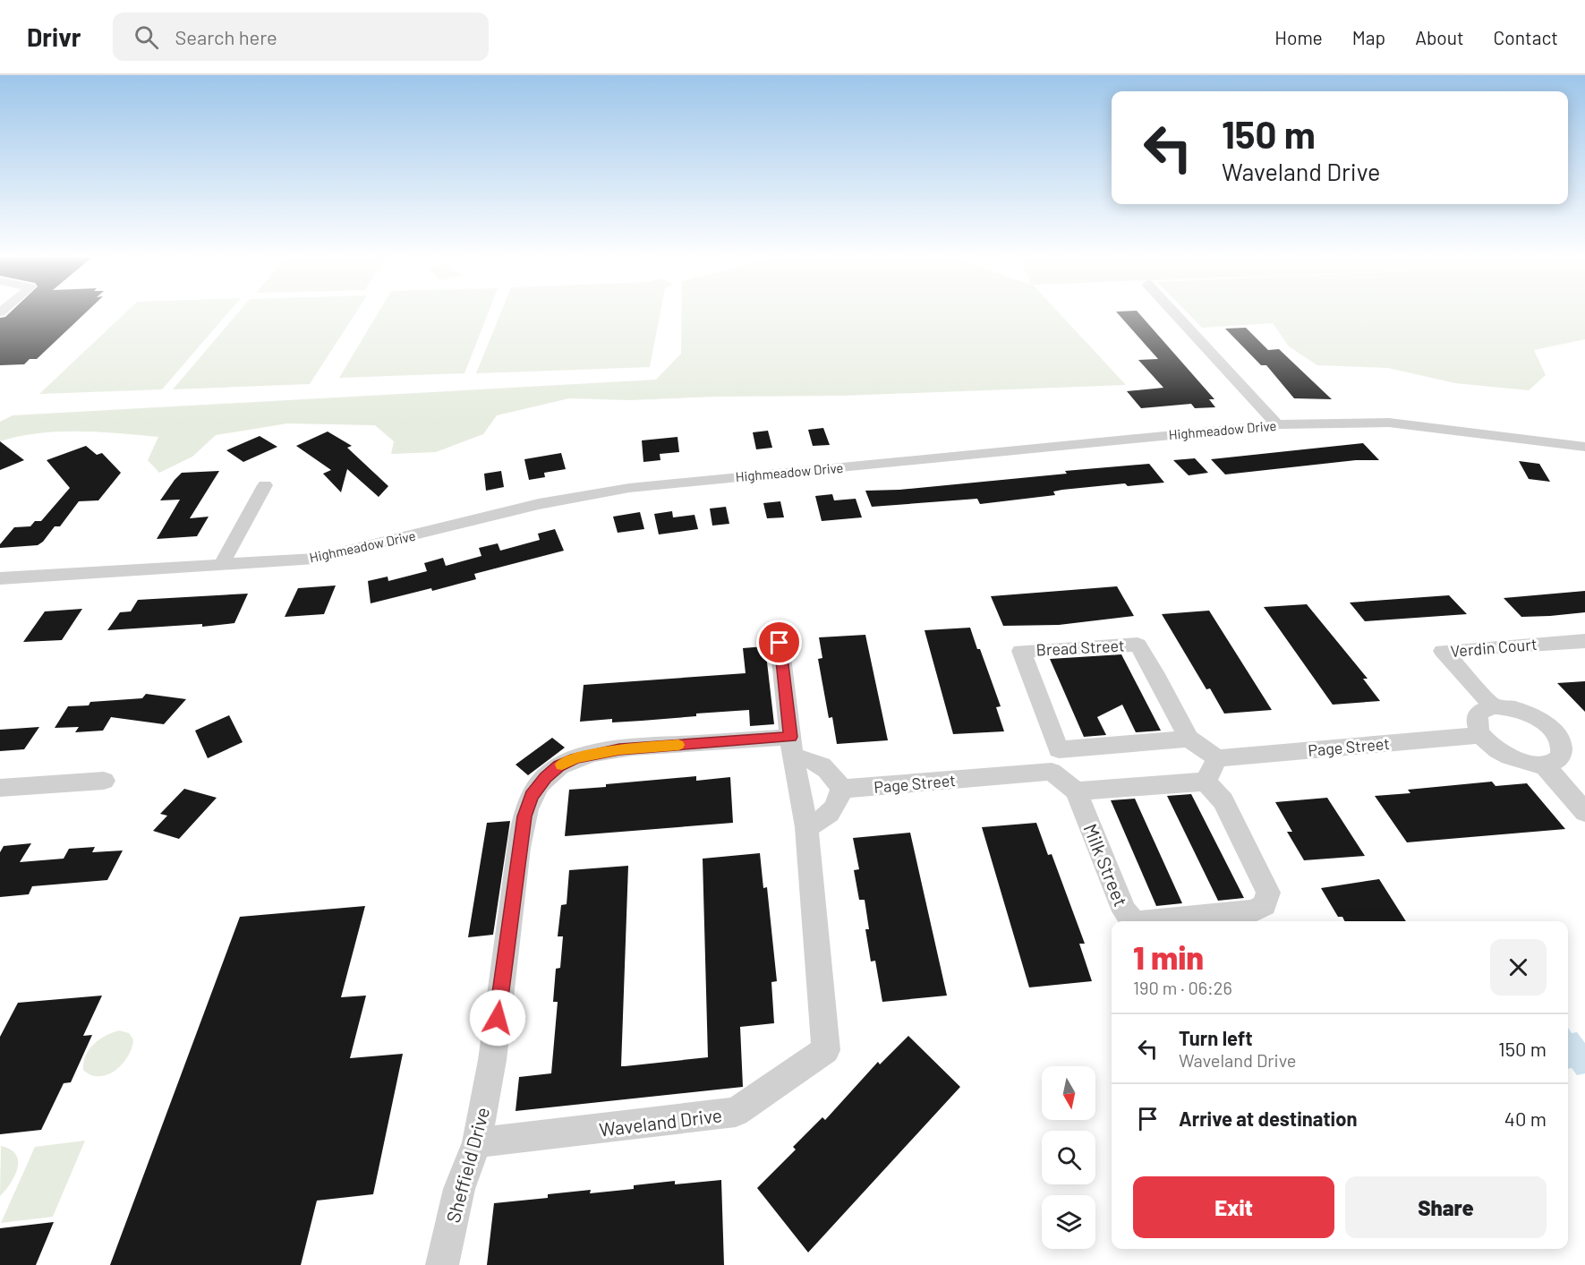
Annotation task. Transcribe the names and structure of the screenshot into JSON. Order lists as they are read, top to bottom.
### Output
{
  "streets": {
    "street": [
      "Highmeadow Drive",
      "Bread Street",
      "Verdin Court",
      "Page Street",
      "Milk Street",
      "Waveland Drive",
      "Sheffield Drive"
    ]
  },
  "crossings": [
    ["Waveland Drive", "Sheffield Drive"]
  ],
  "north": "bottom",
  "page": {
    "header": "Drivr",
    "search": "Search here",
    "nav": [
      "Home",
      "Map",
      "About",
      "Contact"
    ],
    "turn": ["150 m", "Waveland Drive"],
    "heading": ["1 min", "190 m · 06:26"],
    "list": [
      {
        "name": "Turn left",
        "note": "Waveland Drive",
        "value": "150 m"
      },
      {
        "name": "Arrive at destination",
        "value": "40 m"
      }
    ],
    "buttons": ["Exit", "Share"]
  }
}
